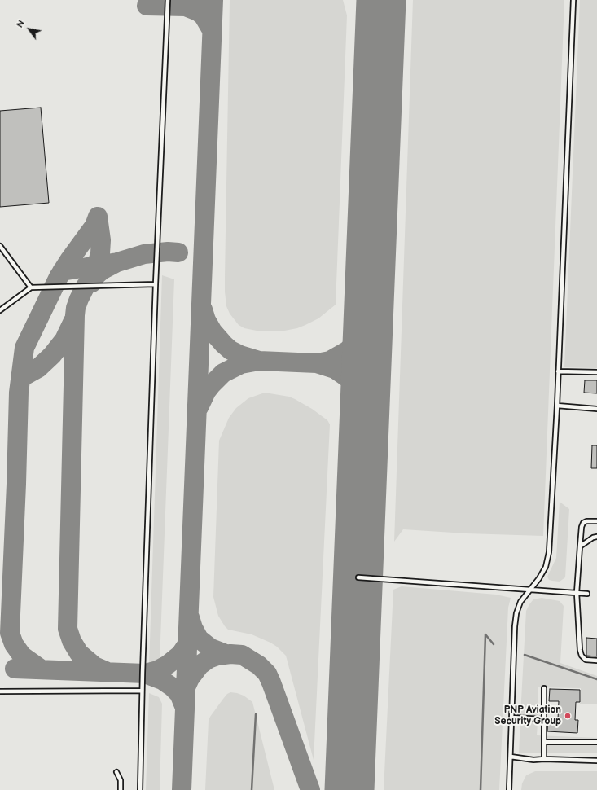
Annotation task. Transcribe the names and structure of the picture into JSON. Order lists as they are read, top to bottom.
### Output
{
  "places": ["PNP Aviation Security Group"],
  "north": "top left"
}
